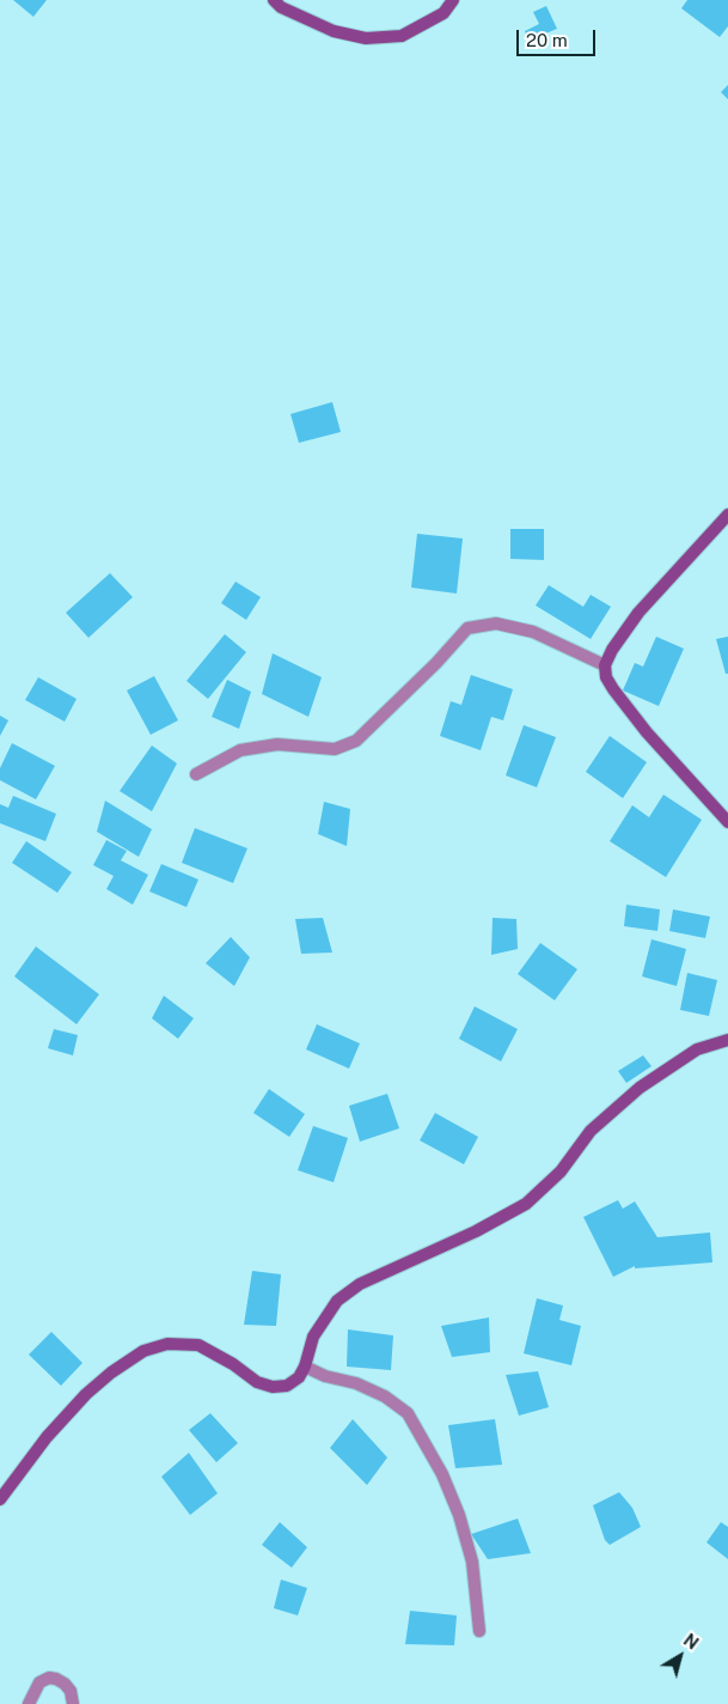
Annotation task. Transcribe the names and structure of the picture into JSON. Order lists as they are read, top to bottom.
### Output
{
  "scale_bar": "20 m",
  "north": "top right"
}
